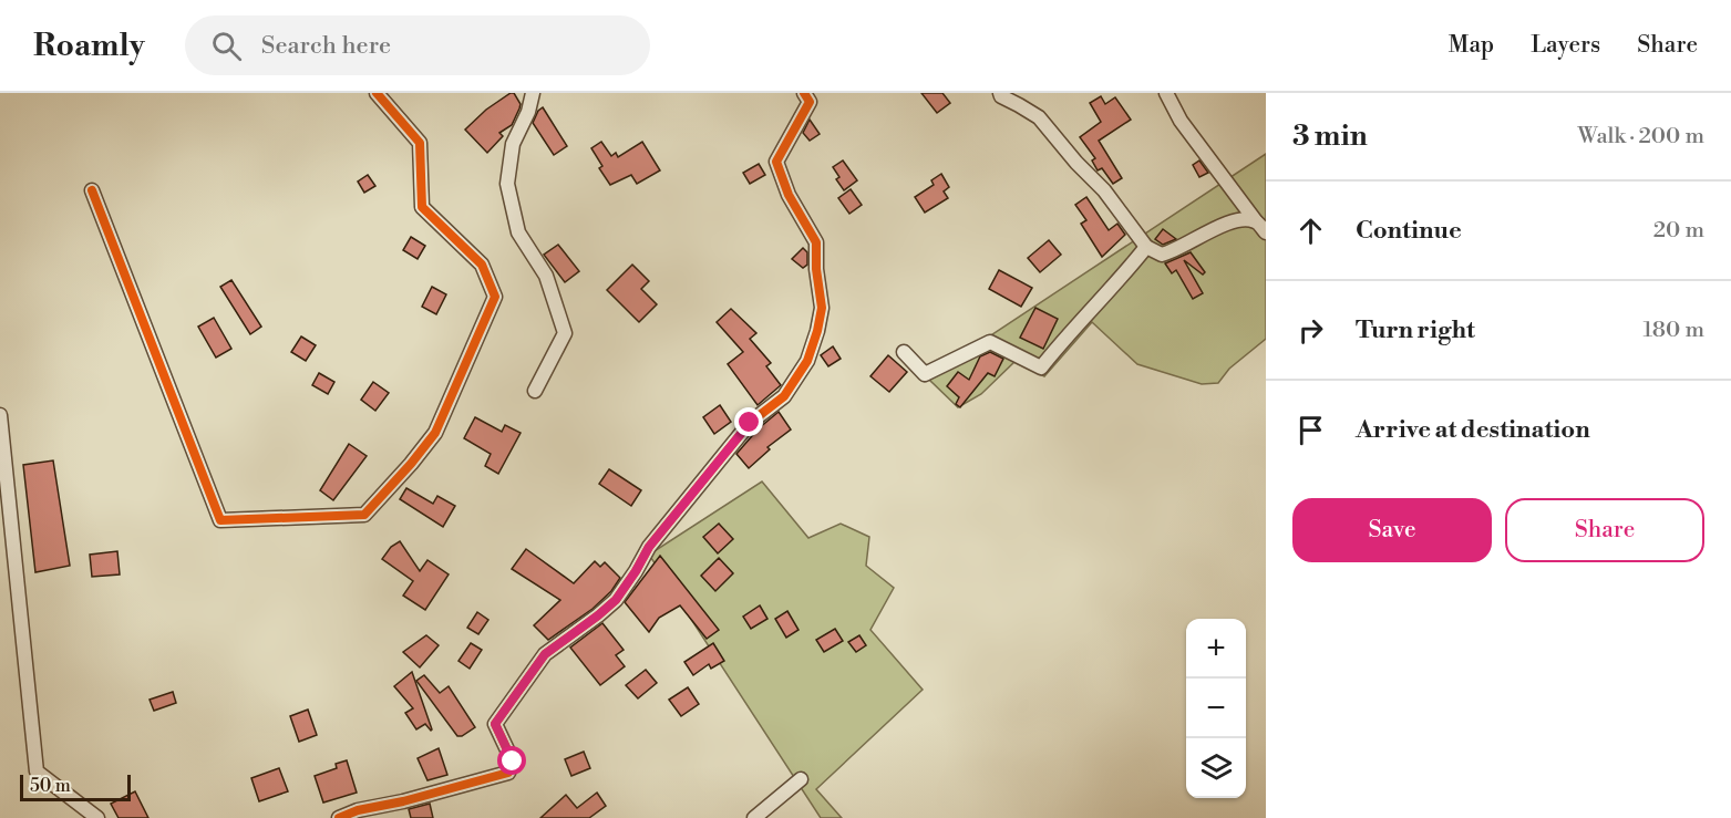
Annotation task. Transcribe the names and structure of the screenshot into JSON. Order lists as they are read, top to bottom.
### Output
{
  "scale_bar": "50 m",
  "page": {
    "header": "Roamly",
    "search": "Search here",
    "nav": ["Map", "Layers", "Share"],
    "heading": ["3 min", "Walk · 200 m"],
    "list": [
      ["Continue", "20 m"],
      ["Turn right", "180 m"],
      "Arrive at destination"
    ],
    "buttons": ["Save", "Share"],
    "map_buttons": ["+", "−"],
    "scale": "50 m"
  }
}
